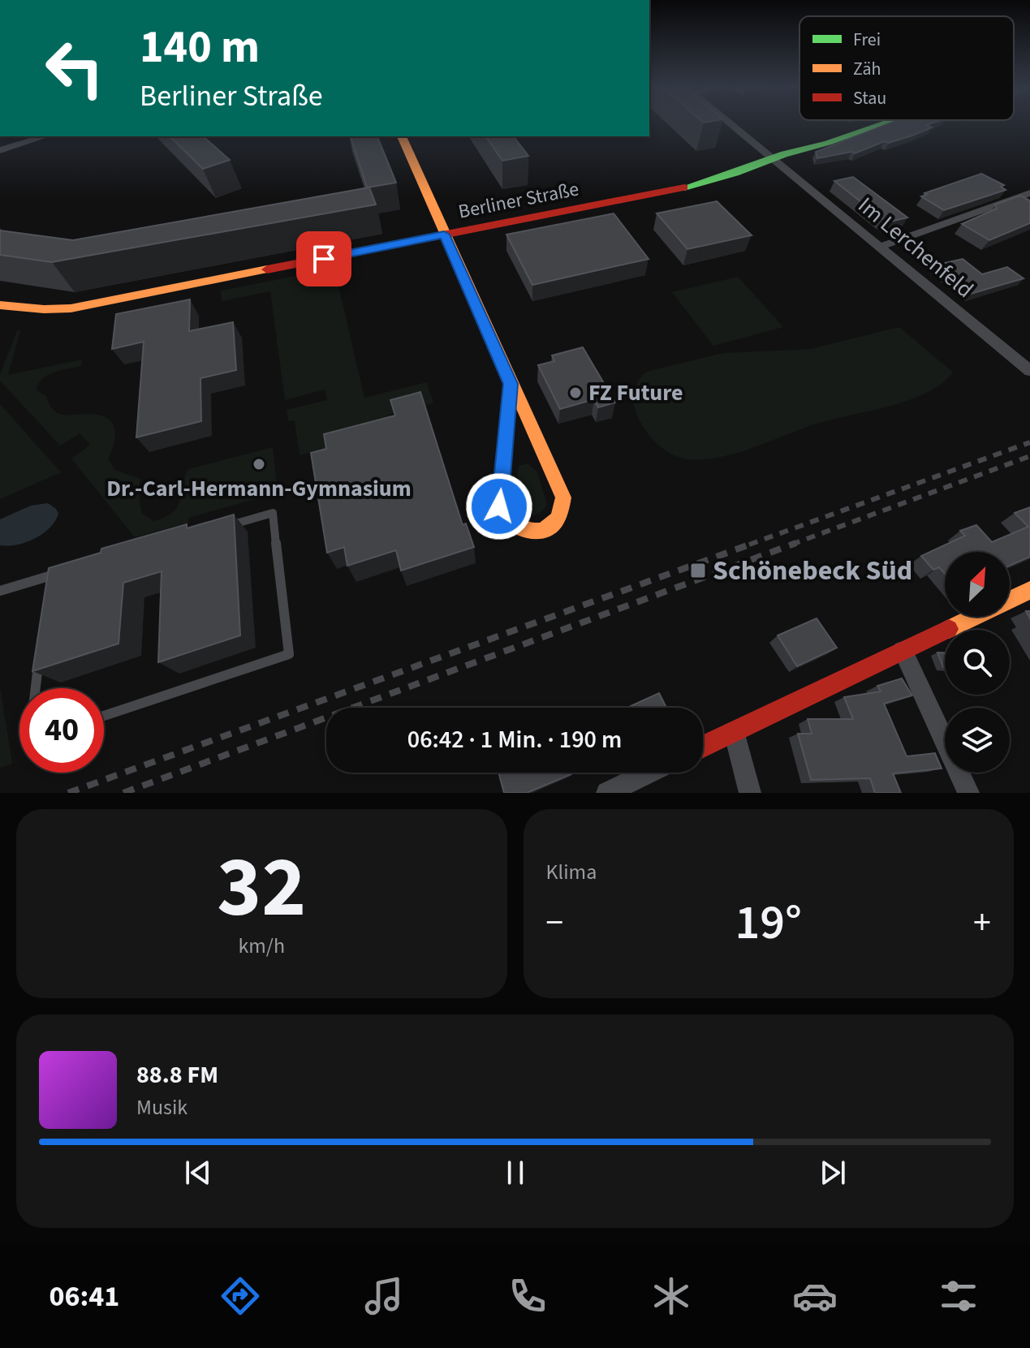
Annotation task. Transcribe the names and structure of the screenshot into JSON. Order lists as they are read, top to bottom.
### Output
{
  "streets": {
    "street": ["Berliner Straße", "Im Lerchenfeld"]
  },
  "crossings": [
    ["Berliner Straße", "Im Lerchenfeld"]
  ],
  "places": {
    "other": ["FZ Future", "Dr.-Carl-Hermann-Gymnasium"],
    "transit": ["Schönebeck Süd"]
  },
  "legend": ["Frei", "Zäh", "Stau"],
  "north": "top right",
  "page": {
    "turn": ["140 m", "Berliner Straße"],
    "limit": "40",
    "trip": "06:42 · 1 Min. · 190 m",
    "tile": [
      ["32", "km/h"],
      "Klima"
    ],
    "heat": ["−", "19°", "+"],
    "song": ["88.8 FM", "Musik"],
    "tabs": "06:41"
  }
}
